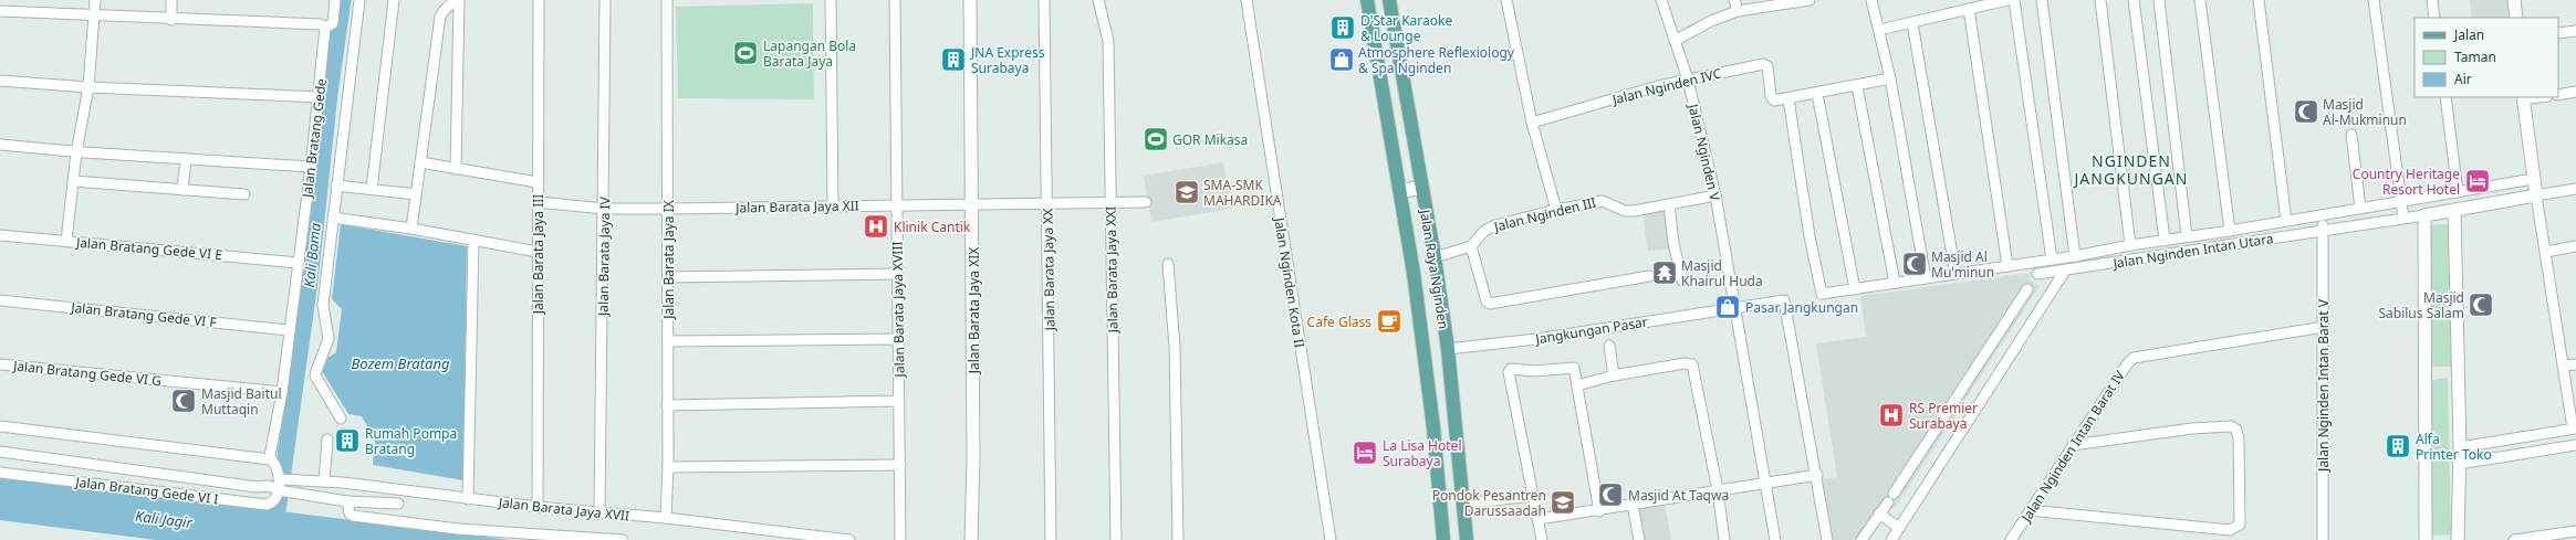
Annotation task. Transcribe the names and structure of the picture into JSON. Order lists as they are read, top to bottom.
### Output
{
  "streets": {
    "main road": ["Jalan Raya Nginden"],
    "street": [
      "Jalan Nginden IVC",
      "Jalan Bratang Gede",
      "Jalan Nginden V",
      "Jalan Barata Jaya XII",
      "Jalan Nginden III",
      "Jalan Bratang Gede VI E",
      "Jalan Nginden Intan Utara",
      "Jalan Barata Jaya III",
      "Jalan Barata Jaya IV",
      "Jalan Barata Jaya IX",
      "Jalan Barata Jaya XX",
      "Jalan Barata Jaya XXI",
      "Jalan Nginden Kota II",
      "Jalan Barata Jaya XVIII",
      "Jalan Barata Jaya XIX",
      "Jalan Bratang Gede VI F",
      "Jangkungan Pasar",
      "Jalan Bratang Gede VI G",
      "Jalan Nginden Intan Barat V",
      "Jalan Nginden Intan Barat IV",
      "Jalan Bratang Gede VI I",
      "Jalan Barata Jaya XVII"
    ]
  },
  "crossings": [
    ["Jalan Nginden IVC", "Jalan Nginden V"],
    ["Jalan Bratang Gede", "Jalan Bratang Gede VI E"],
    ["Jalan Bratang Gede", "Jalan Bratang Gede VI F"],
    ["Jalan Bratang Gede", "Jalan Bratang Gede VI G"],
    ["Jalan Nginden V", "Jalan Nginden III"],
    ["Jalan Nginden V", "Jangkungan Pasar"],
    ["Jalan Barata Jaya XII", "Jalan Barata Jaya III"],
    ["Jalan Barata Jaya XII", "Jalan Barata Jaya IV"],
    ["Jalan Barata Jaya XII", "Jalan Barata Jaya IX"],
    ["Jalan Barata Jaya XII", "Jalan Barata Jaya XX"],
    ["Jalan Barata Jaya XII", "Jalan Barata Jaya XXI"],
    ["Jalan Barata Jaya XII", "Jalan Barata Jaya XVIII"],
    ["Jalan Barata Jaya XII", "Jalan Barata Jaya XIX"],
    ["Jalan Nginden Intan Utara", "Jalan Nginden Intan Barat V"],
    ["Jalan Barata Jaya III", "Jalan Barata Jaya XVII"],
    ["Jalan Barata Jaya IV", "Jalan Barata Jaya XVII"],
    ["Jalan Barata Jaya IX", "Jalan Barata Jaya XVII"],
    ["Jalan Raya Nginden", "Jangkungan Pasar"],
    ["Jalan Nginden Intan Barat V", "Jalan Nginden Intan Barat IV"],
    ["Jalan Bratang Gede VI I", "Jalan Barata Jaya XVII"]
  ],
  "districts": ["NGINDEN JANGKUNGAN"],
  "water": ["Kali Boma", "Bozem Bratang", "Kali Jagir"],
  "places": {
    "building": [
      "D'Star Karaoke & Lounge",
      "JNA Express Surabaya",
      "Rumah Pompa Bratang",
      "Alfa Printer Toko"
    ],
    "sports": ["Lapangan Bola Barata Jaya", "GOR Mikasa"],
    "shop": ["Atmosphere Reflexiology & Spa Nginden", "Pasar Jangkungan"],
    "mosque": [
      "Masjid Al-Mukminun",
      "Masjid Al Mu'minun",
      "Masjid Sabilus Salam",
      "Masjid Baitul Muttaqin",
      "Masjid At Taqwa"
    ],
    "hotel": ["Country Heritage Resort Hotel", "La Lisa Hotel Surabaya"],
    "school or university": ["SMA-SMK MAHARDIKA", "Pondok Pesantren Darussaadah"],
    "hospital": ["Klinik Cantik", "RS Premier Surabaya"],
    "temple": ["Masjid Khairul Huda"],
    "cafe": ["Cafe Glass"]
  },
  "legend": ["Jalan", "Taman", "Air"]
}
